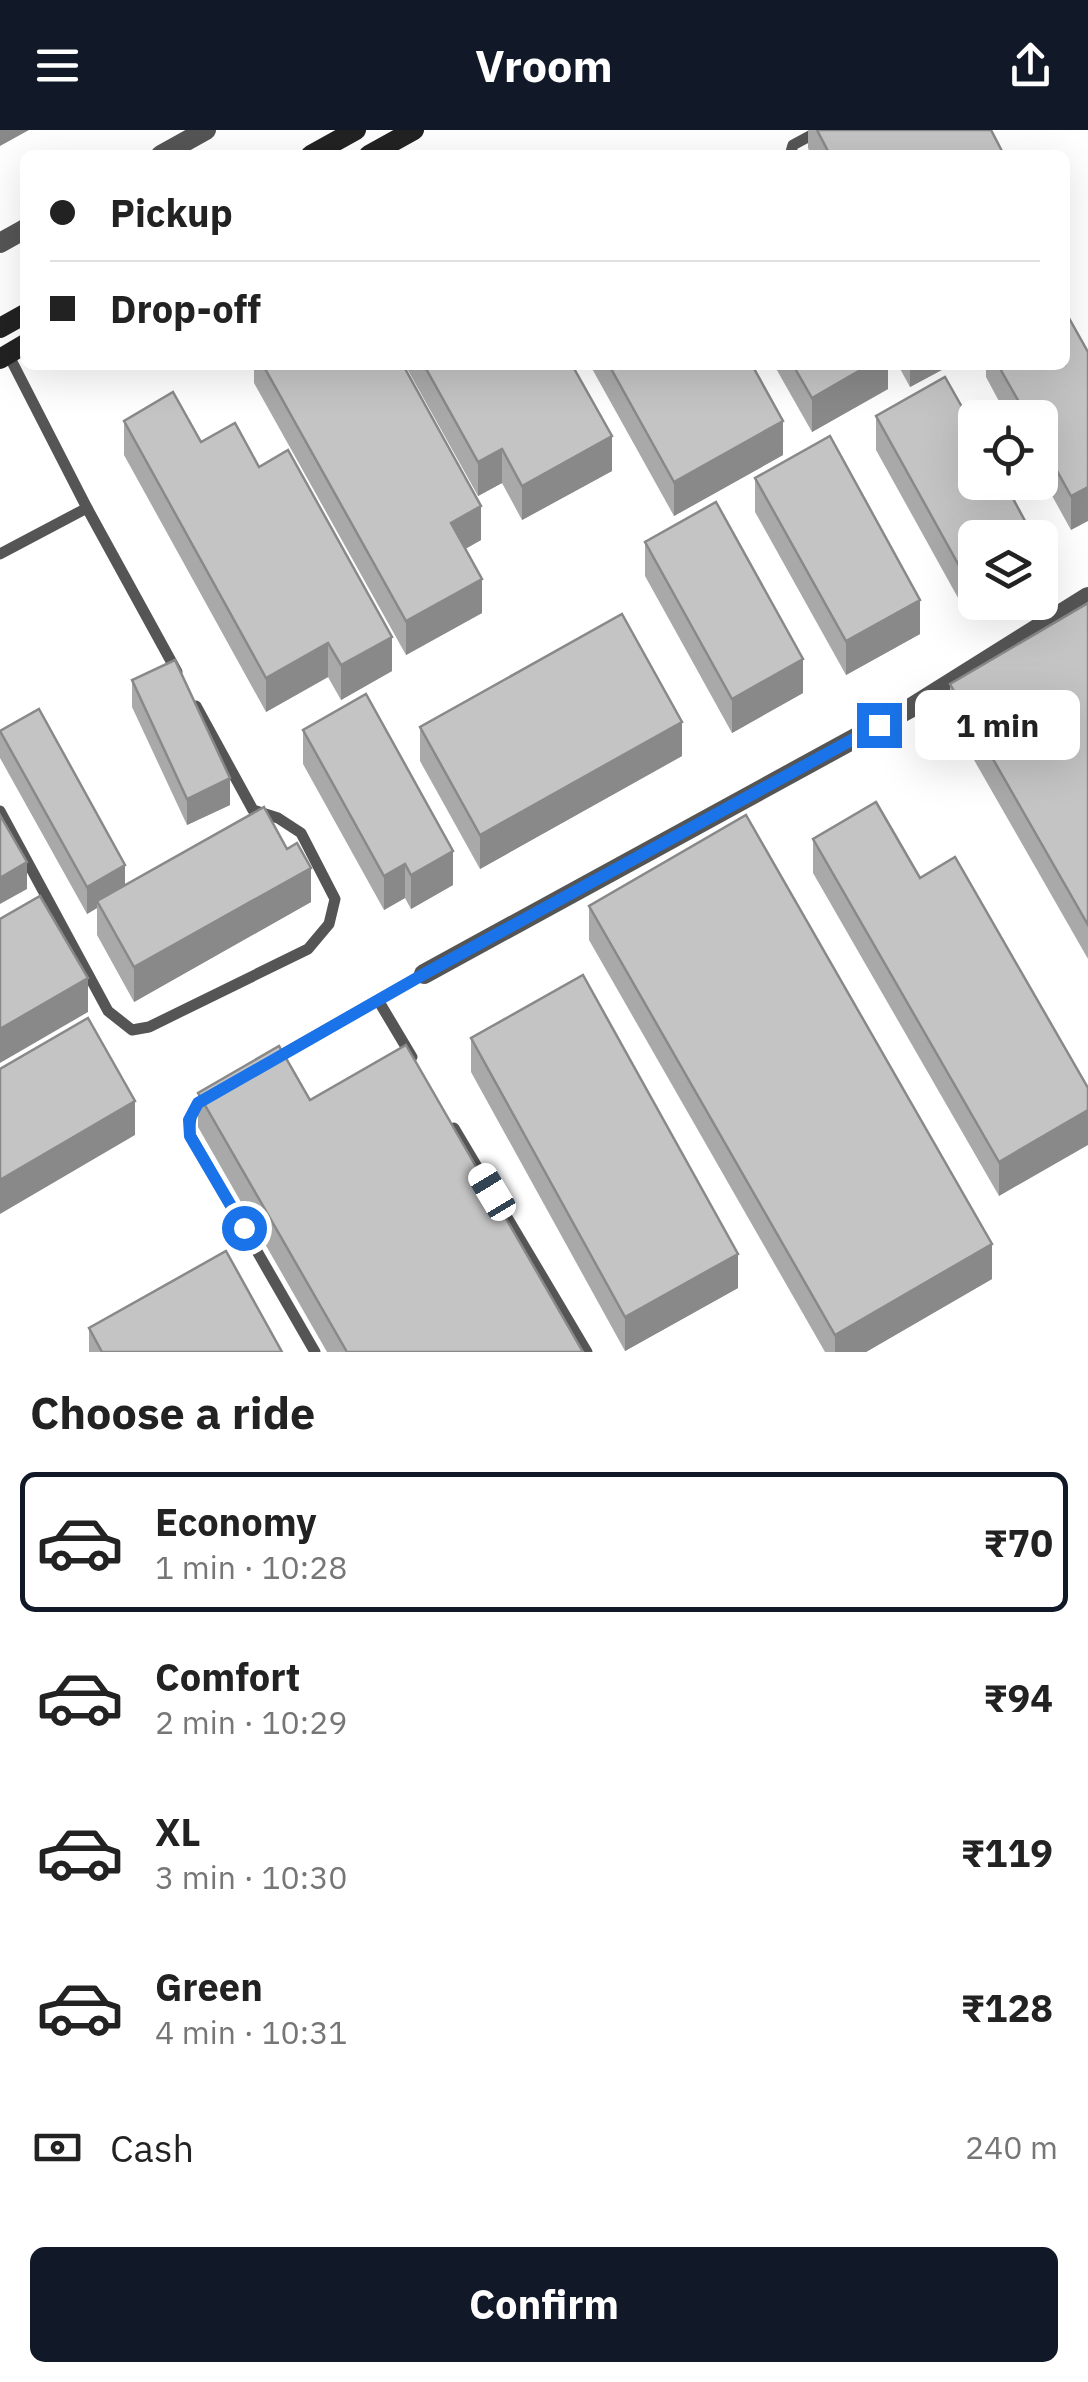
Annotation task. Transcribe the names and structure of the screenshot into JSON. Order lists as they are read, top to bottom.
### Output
{
  "page": {
    "header": "Vroom",
    "banner": ["Pickup", "Drop-off"],
    "bubble": "1 min",
    "heading": "Choose a ride",
    "list": [
      {
        "name": "Economy",
        "note": "1 min · 10:28",
        "value": "₹70"
      },
      {
        "name": "Comfort",
        "note": "2 min · 10:29",
        "value": "₹94"
      },
      {
        "name": "XL",
        "note": "3 min · 10:30",
        "value": "₹119"
      },
      {
        "name": "Green",
        "note": "4 min · 10:31",
        "value": "₹128"
      }
    ],
    "pay": ["Cash", "240 m"],
    "buttons": "Confirm"
  }
}
